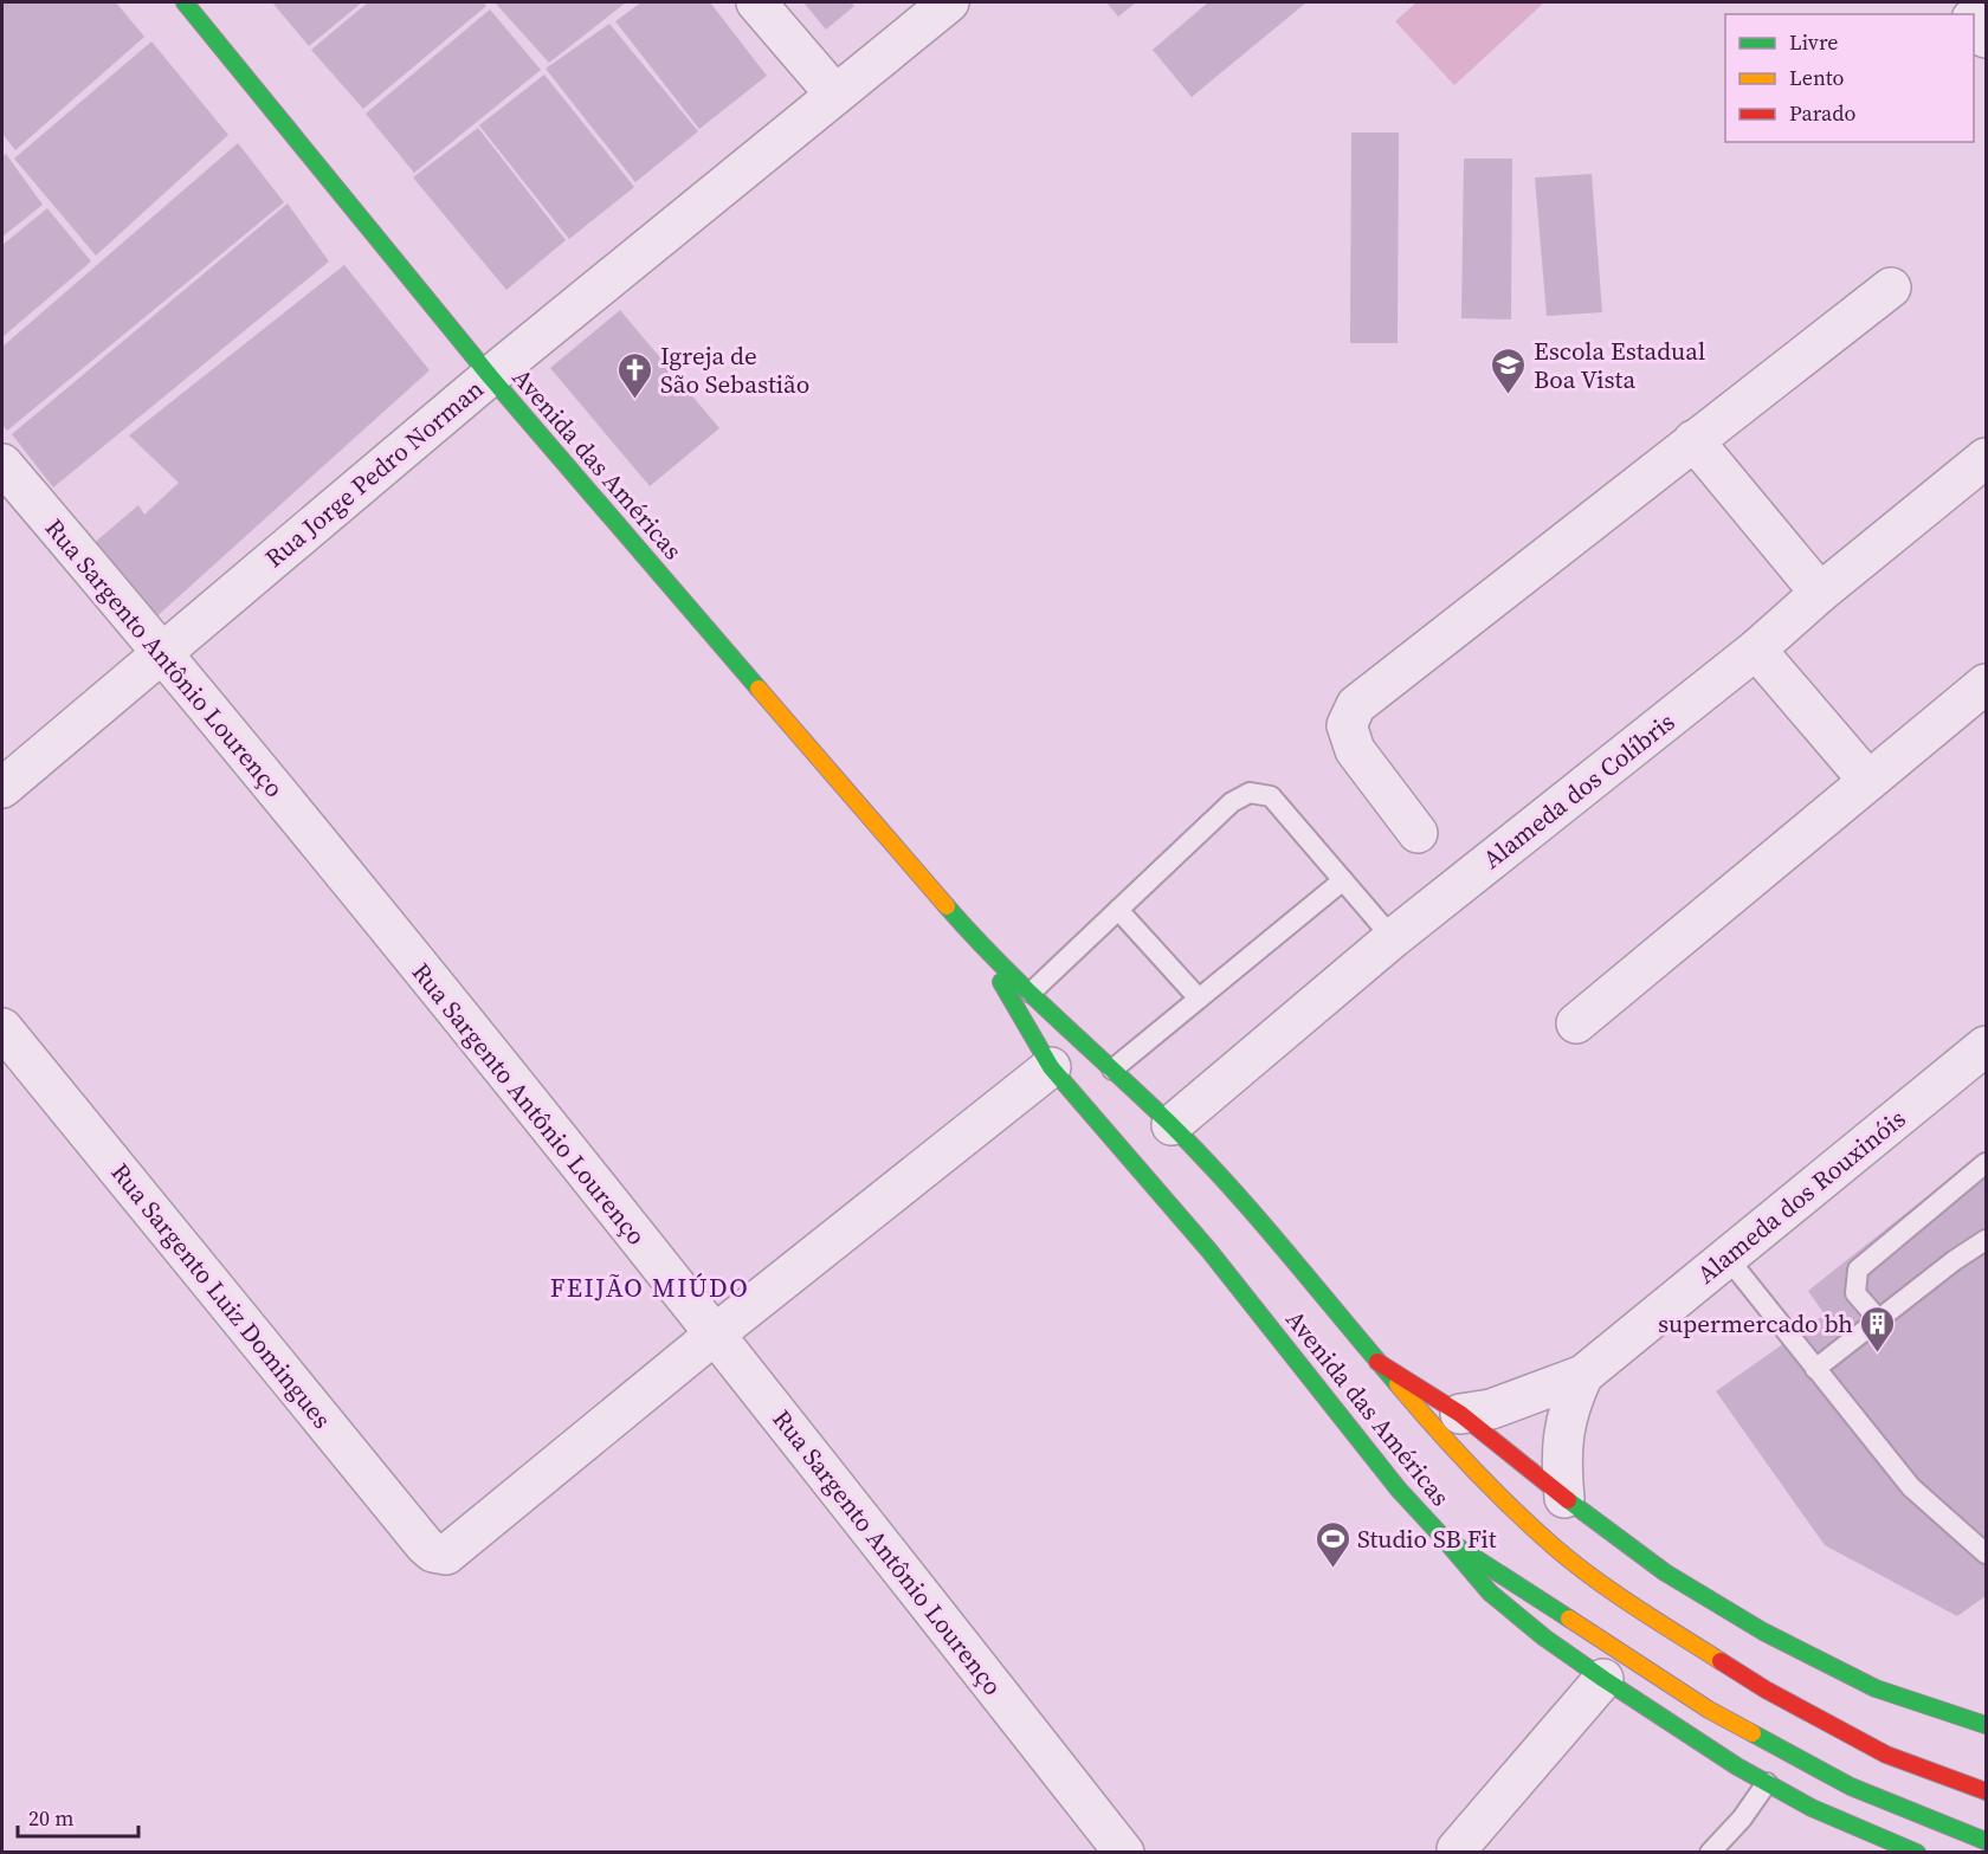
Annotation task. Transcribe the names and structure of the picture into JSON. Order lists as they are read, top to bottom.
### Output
{
  "streets": {
    "main road": ["Avenida das Américas"],
    "street": [
      "Rua Jorge Pedro Norman",
      "Rua Sargento Antônio Lourenço",
      "Alameda dos Colíbris",
      "Alameda dos Rouxinóis",
      "Rua Sargento Luiz Domingues"
    ]
  },
  "crossings": [
    ["Avenida das Américas", "Rua Jorge Pedro Norman"],
    ["Avenida das Américas", "Alameda dos Colíbris"],
    ["Rua Jorge Pedro Norman", "Rua Sargento Antônio Lourenço"],
    ["Rua Sargento Antônio Lourenço", "Rua Sargento Luiz Domingues"]
  ],
  "districts": ["FEIJÃO MIÚDO"],
  "places": {
    "school or university": ["Escola Estadual Boa Vista"],
    "church": ["Igreja de São Sebastião"],
    "building": ["supermercado bh"],
    "sports": ["Studio SB Fit"]
  },
  "legend": ["Livre", "Lento", "Parado"],
  "scale_bar": "20 m"
}
